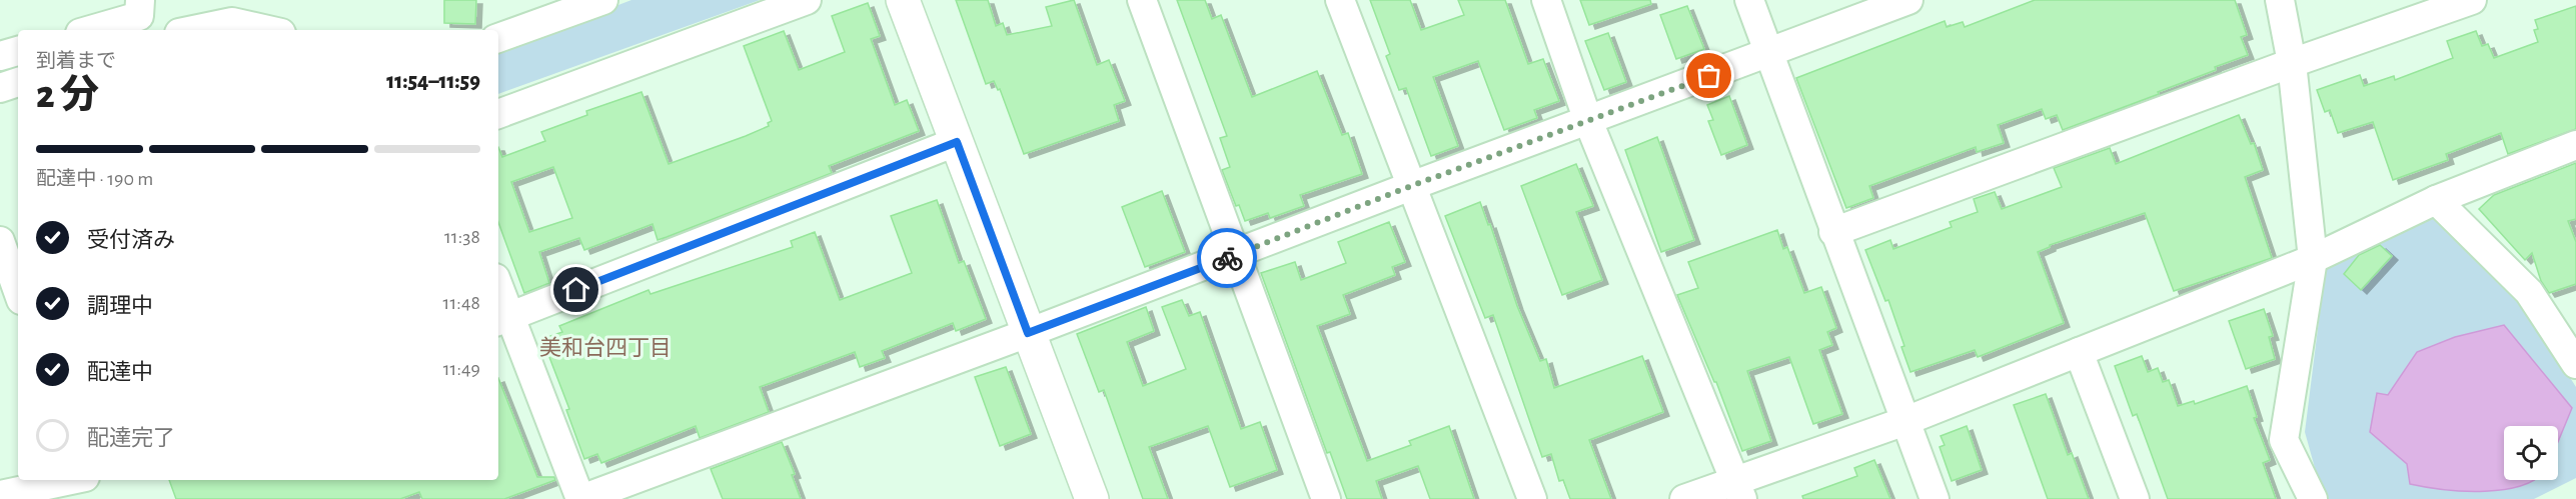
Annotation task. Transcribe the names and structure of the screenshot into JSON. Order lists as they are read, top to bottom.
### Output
{
  "districts": ["美和台四丁目"],
  "page": {
    "heading": ["2 分", "到着まで", "11:54–11:59"],
    "bar": "配達中 · 190 m",
    "list": [
      ["受付済み", "11:38"],
      ["調理中", "11:48"],
      ["配達中", "11:49"],
      "配達完了"
    ]
  }
}
